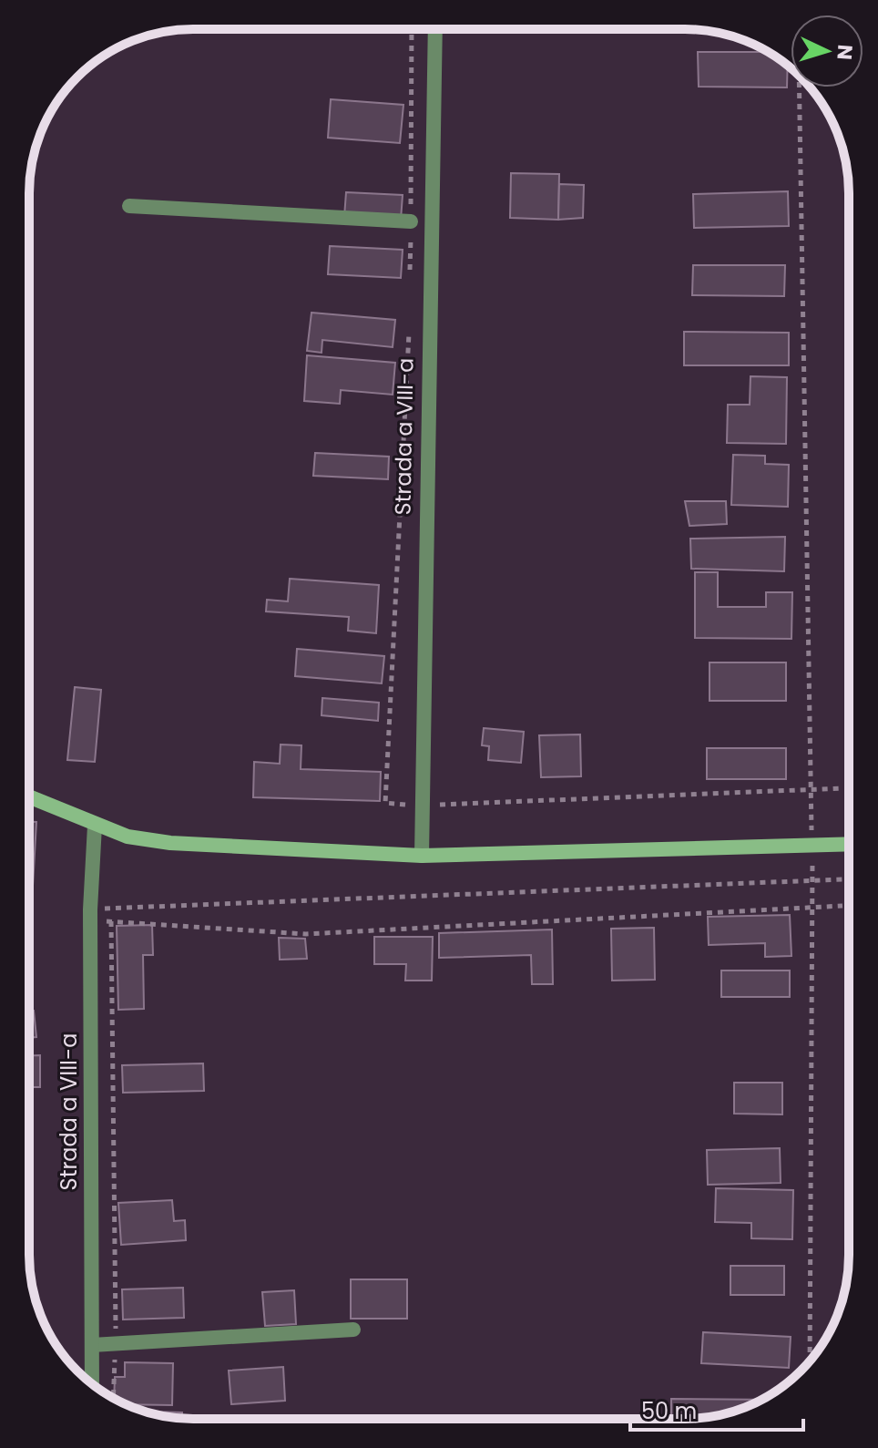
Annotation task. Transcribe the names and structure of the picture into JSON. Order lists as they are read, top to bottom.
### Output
{
  "streets": {
    "street": ["Strada a VIII-a"]
  },
  "scale_bar": "50 m",
  "north": "right"
}
